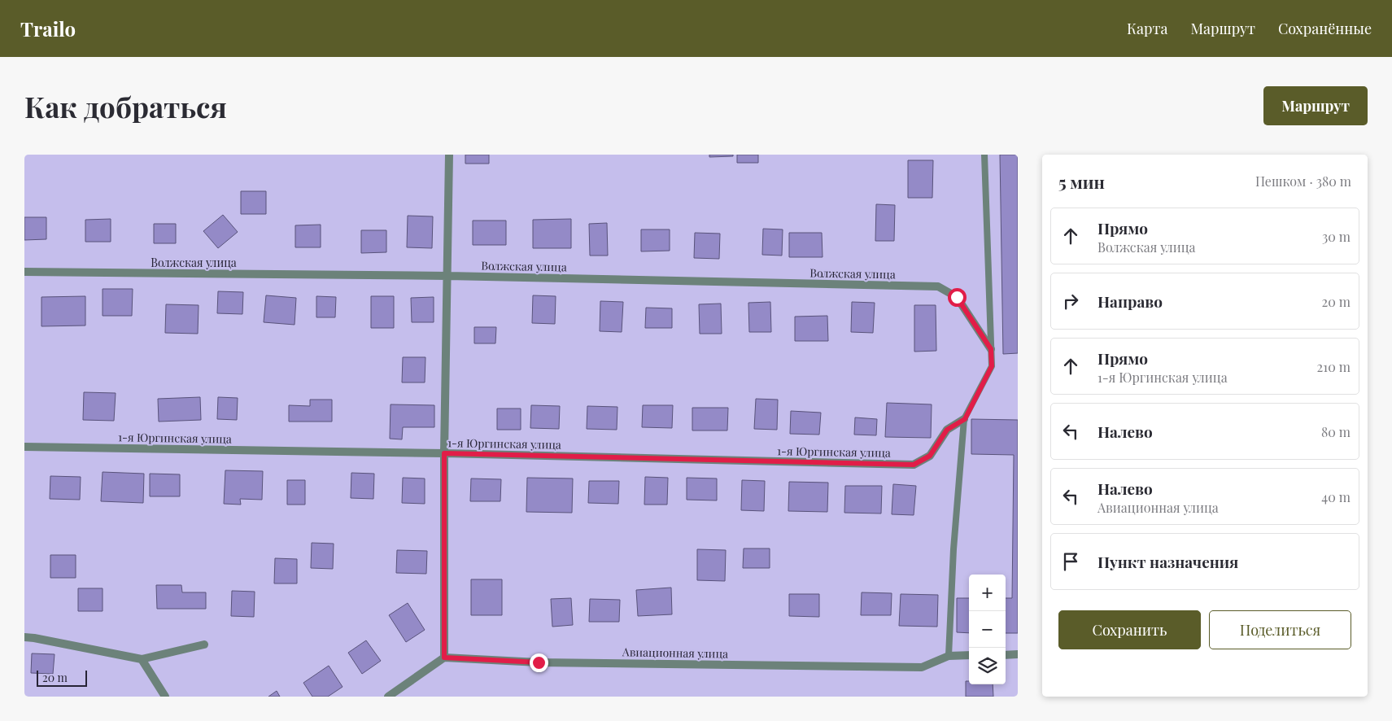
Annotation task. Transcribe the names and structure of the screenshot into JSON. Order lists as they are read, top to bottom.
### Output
{
  "streets": {
    "street": ["Волжская улица", "1-я Юргинская улица", "Авиационная улица"]
  },
  "scale_bar": "20 m",
  "page": {
    "header": "Trailo",
    "nav": ["Карта", "Маршрут", "Сохранённые"],
    "buttons": [
      "Маршрут",
      ["Сохранить", "Поделиться"]
    ],
    "title": "Как добраться",
    "heading": ["5 мин", "Пешком · 380 m"],
    "list": [
      ["Прямо", "Волжская улица", "30 m"],
      ["Направо", "20 m"],
      ["Прямо", "1-я Юргинская улица", "210 m"],
      ["Налево", "80 m"],
      ["Налево", "Авиационная улица", "40 m"],
      "Пункт назначения"
    ],
    "map_buttons": ["+", "−"],
    "scale": "20 m"
  }
}
